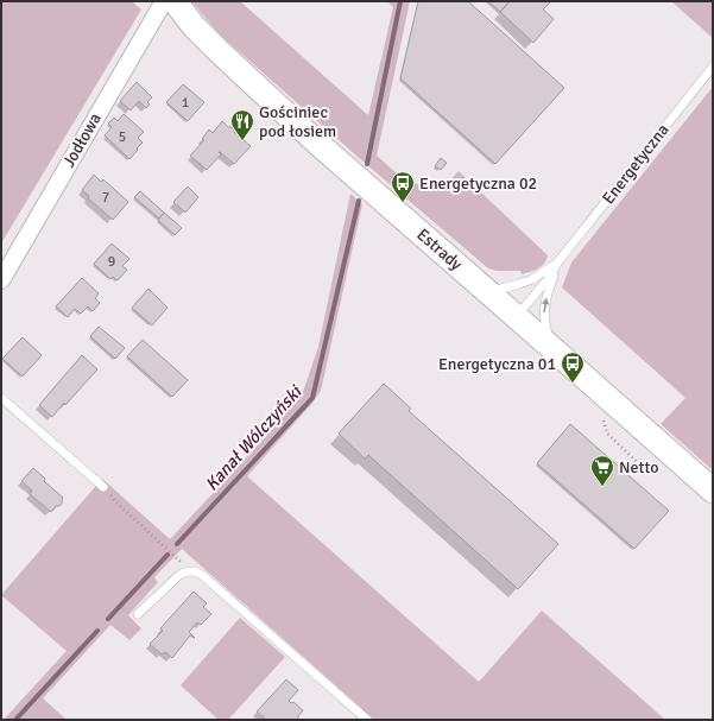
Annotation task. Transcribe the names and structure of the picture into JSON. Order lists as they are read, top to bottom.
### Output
{
  "streets": {
    "main road": ["Estrady"],
    "street": ["Jodłowa"],
    "lane": ["Energetyczna"]
  },
  "crossings": [
    ["Energetyczna", "Estrady"]
  ],
  "water": ["Kanał Wólczyński"],
  "places": {
    "restaurant": ["Gościniec pod łosiem"],
    "bus stop": ["Energetyczna 02", "Energetyczna 01"],
    "supermarket": ["Netto"]
  },
  "house_numbers": [
    "1",
    "5",
    "7",
    "9"
  ]
}
